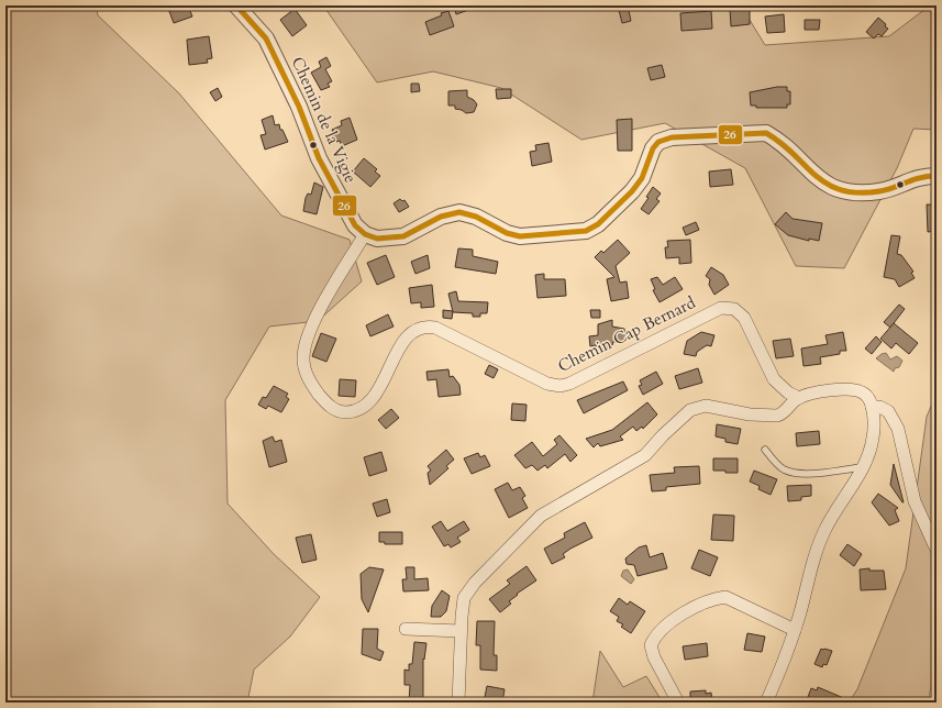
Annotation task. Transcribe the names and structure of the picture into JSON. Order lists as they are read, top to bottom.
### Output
{
  "streets": {
    "street": ["Chemin de la Vigie", "Chemin Cap Bernard"]
  },
  "crossings": [
    ["Chemin de la Vigie", "Chemin Cap Bernard"]
  ],
  "lines": ["transit line 26"]
}
